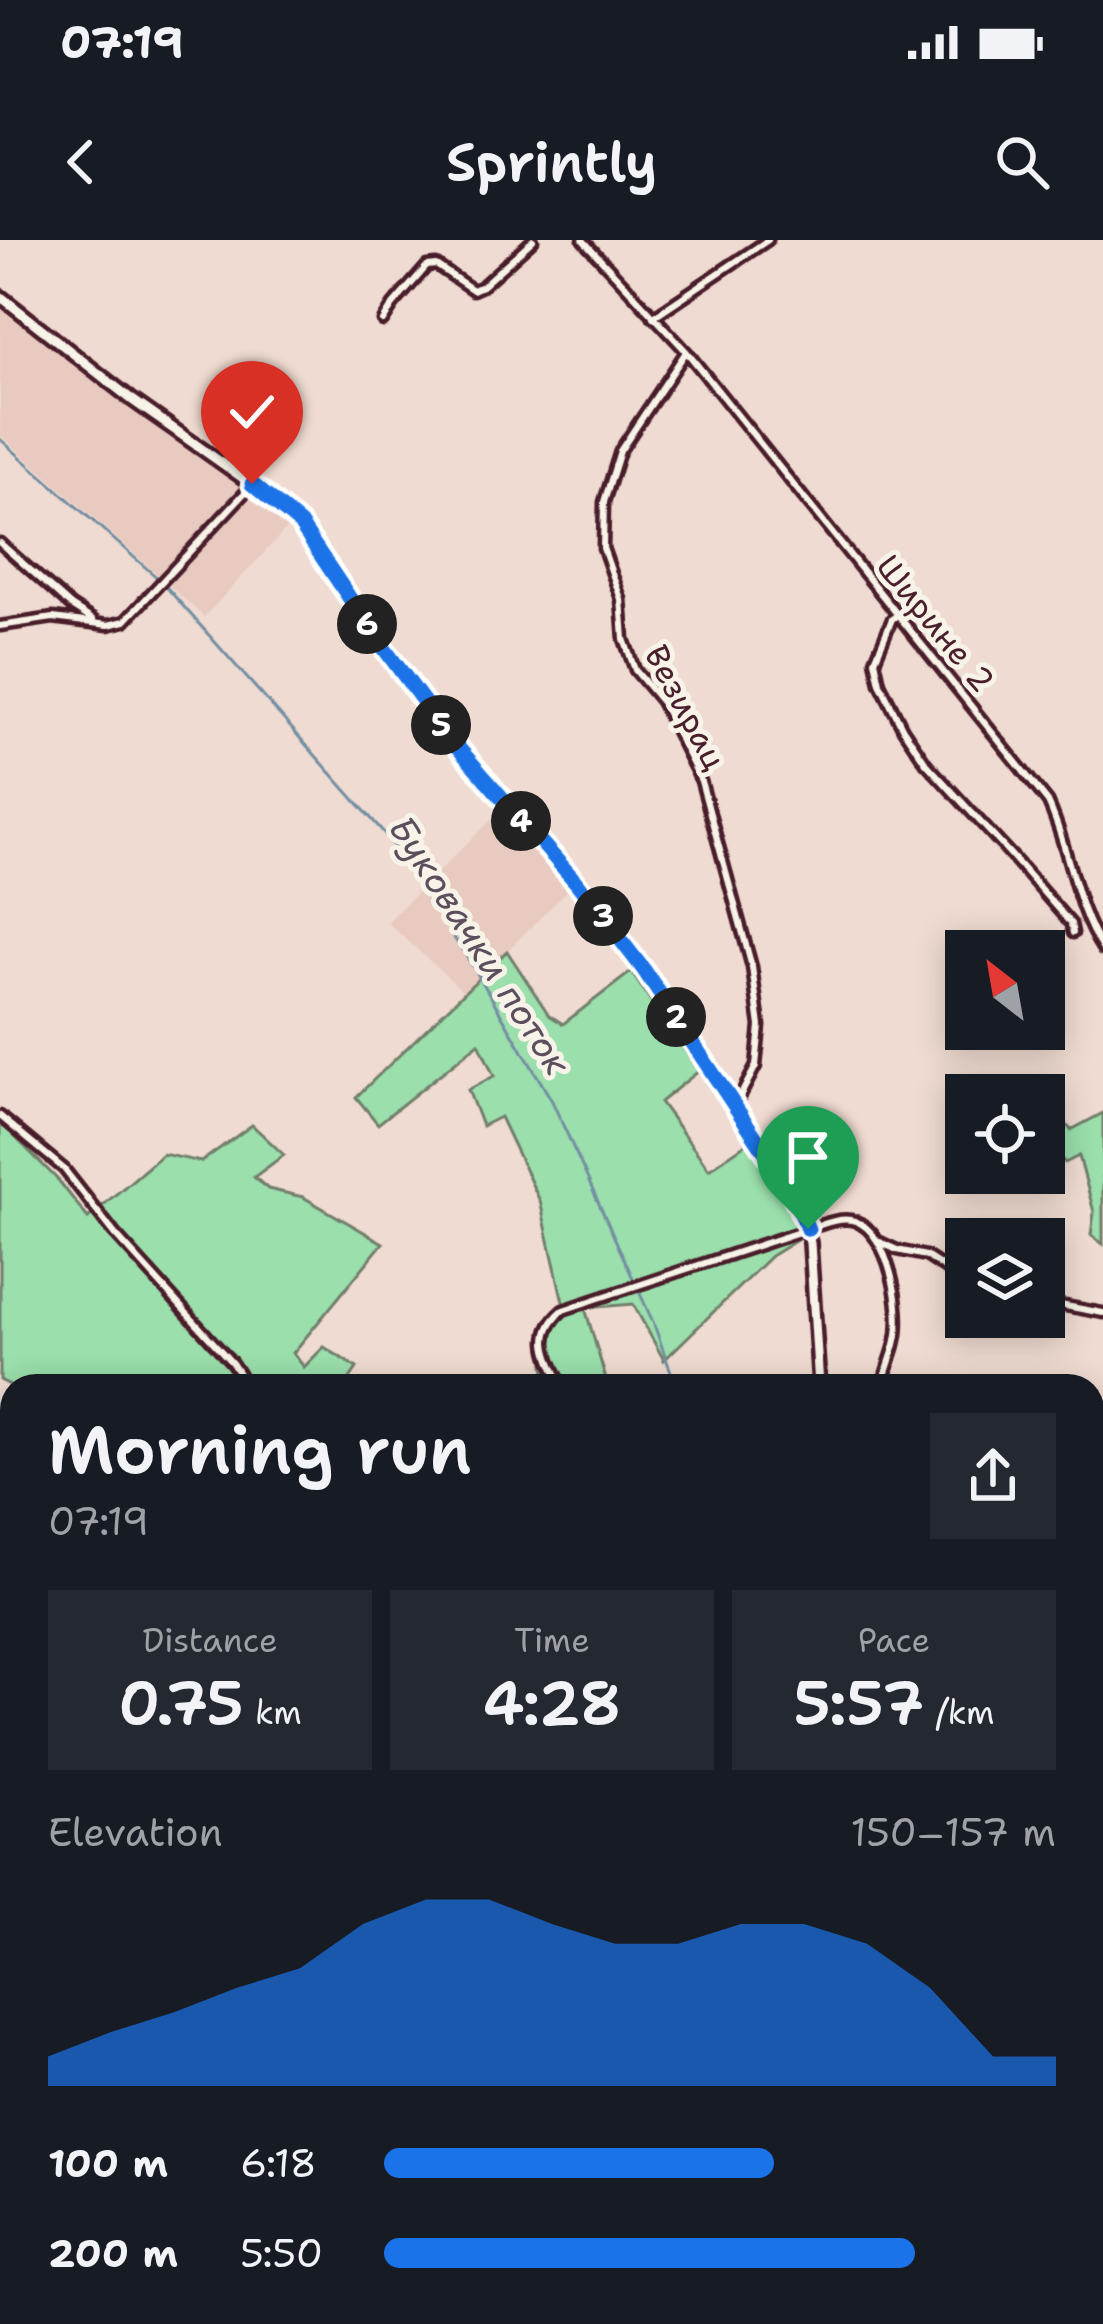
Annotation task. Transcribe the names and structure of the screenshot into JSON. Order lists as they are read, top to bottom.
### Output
{
  "streets": {
    "street": ["Ширине 2", "Везирац"]
  },
  "crossings": [
    ["Ширине 2", "Везирац"]
  ],
  "water": ["Буковачки поток"],
  "north": "top left",
  "page": {
    "status": "07:19",
    "header": "Sprintly",
    "pins": [
      "6",
      "5",
      "4",
      "3",
      "2"
    ],
    "heading": ["Morning run", "07:19"],
    "stats": [
      ["Distance", "0.75 km"],
      ["Time", "4:28"],
      ["Pace", "5:57 /km"]
    ],
    "chart": ["Elevation", "150–157 m"],
    "list": [
      {
        "name": "100 m",
        "note": "6:18"
      },
      {
        "name": "200 m",
        "note": "5:50"
      }
    ]
  }
}
